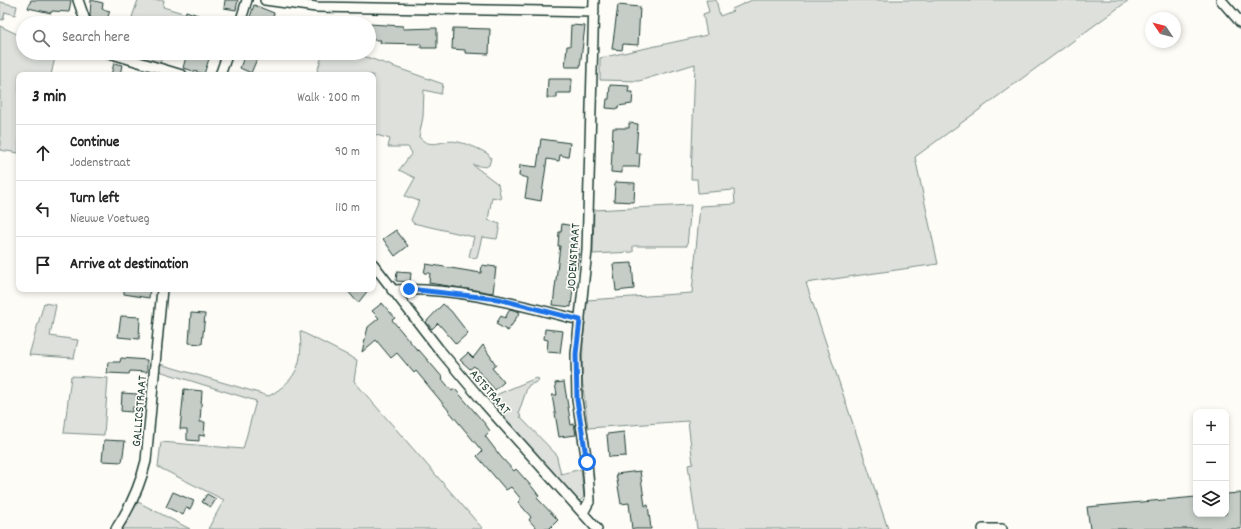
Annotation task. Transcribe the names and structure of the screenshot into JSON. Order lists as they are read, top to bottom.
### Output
{
  "streets": {
    "street": ["JODENSTRAAT", "ASTSTRAAT", "GALLICSTRAAT"]
  },
  "crossings": [
    ["JODENSTRAAT", "ASTSTRAAT"]
  ],
  "north": "top left",
  "page": {
    "search": "Search here",
    "heading": ["3 min", "Walk · 200 m"],
    "list": [
      ["Continue", "Jodenstraat", "90 m"],
      ["Turn left", "Nieuwe Voetweg", "110 m"],
      "Arrive at destination"
    ],
    "map_buttons": ["+", "−"]
  }
}
